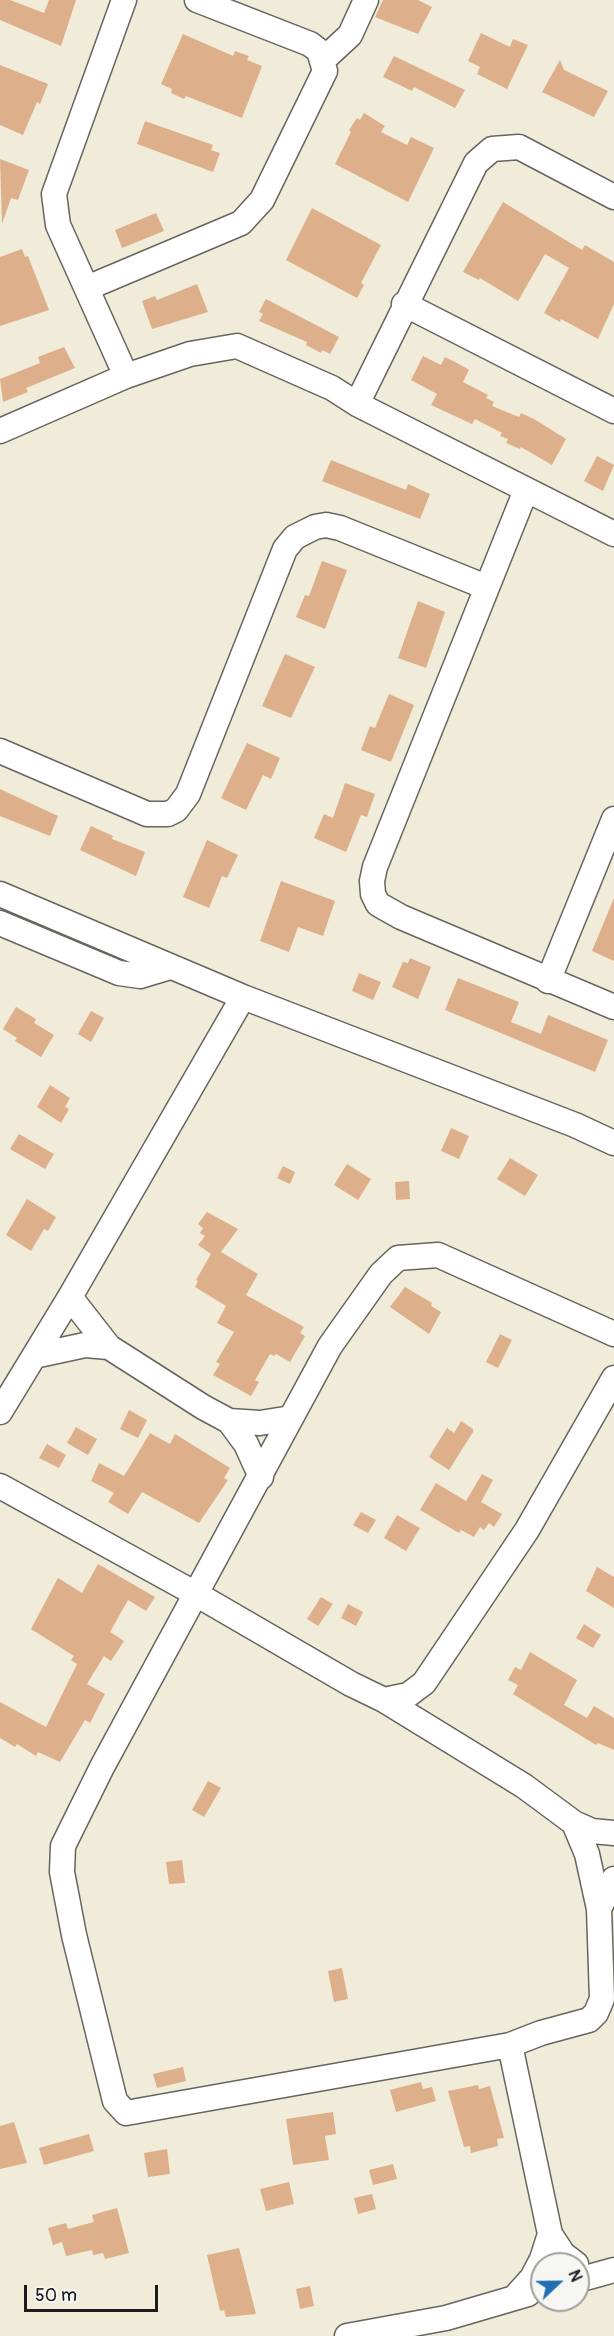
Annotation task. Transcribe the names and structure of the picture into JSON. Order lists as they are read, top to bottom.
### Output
{
  "scale_bar": "50 m",
  "north": "right"
}
